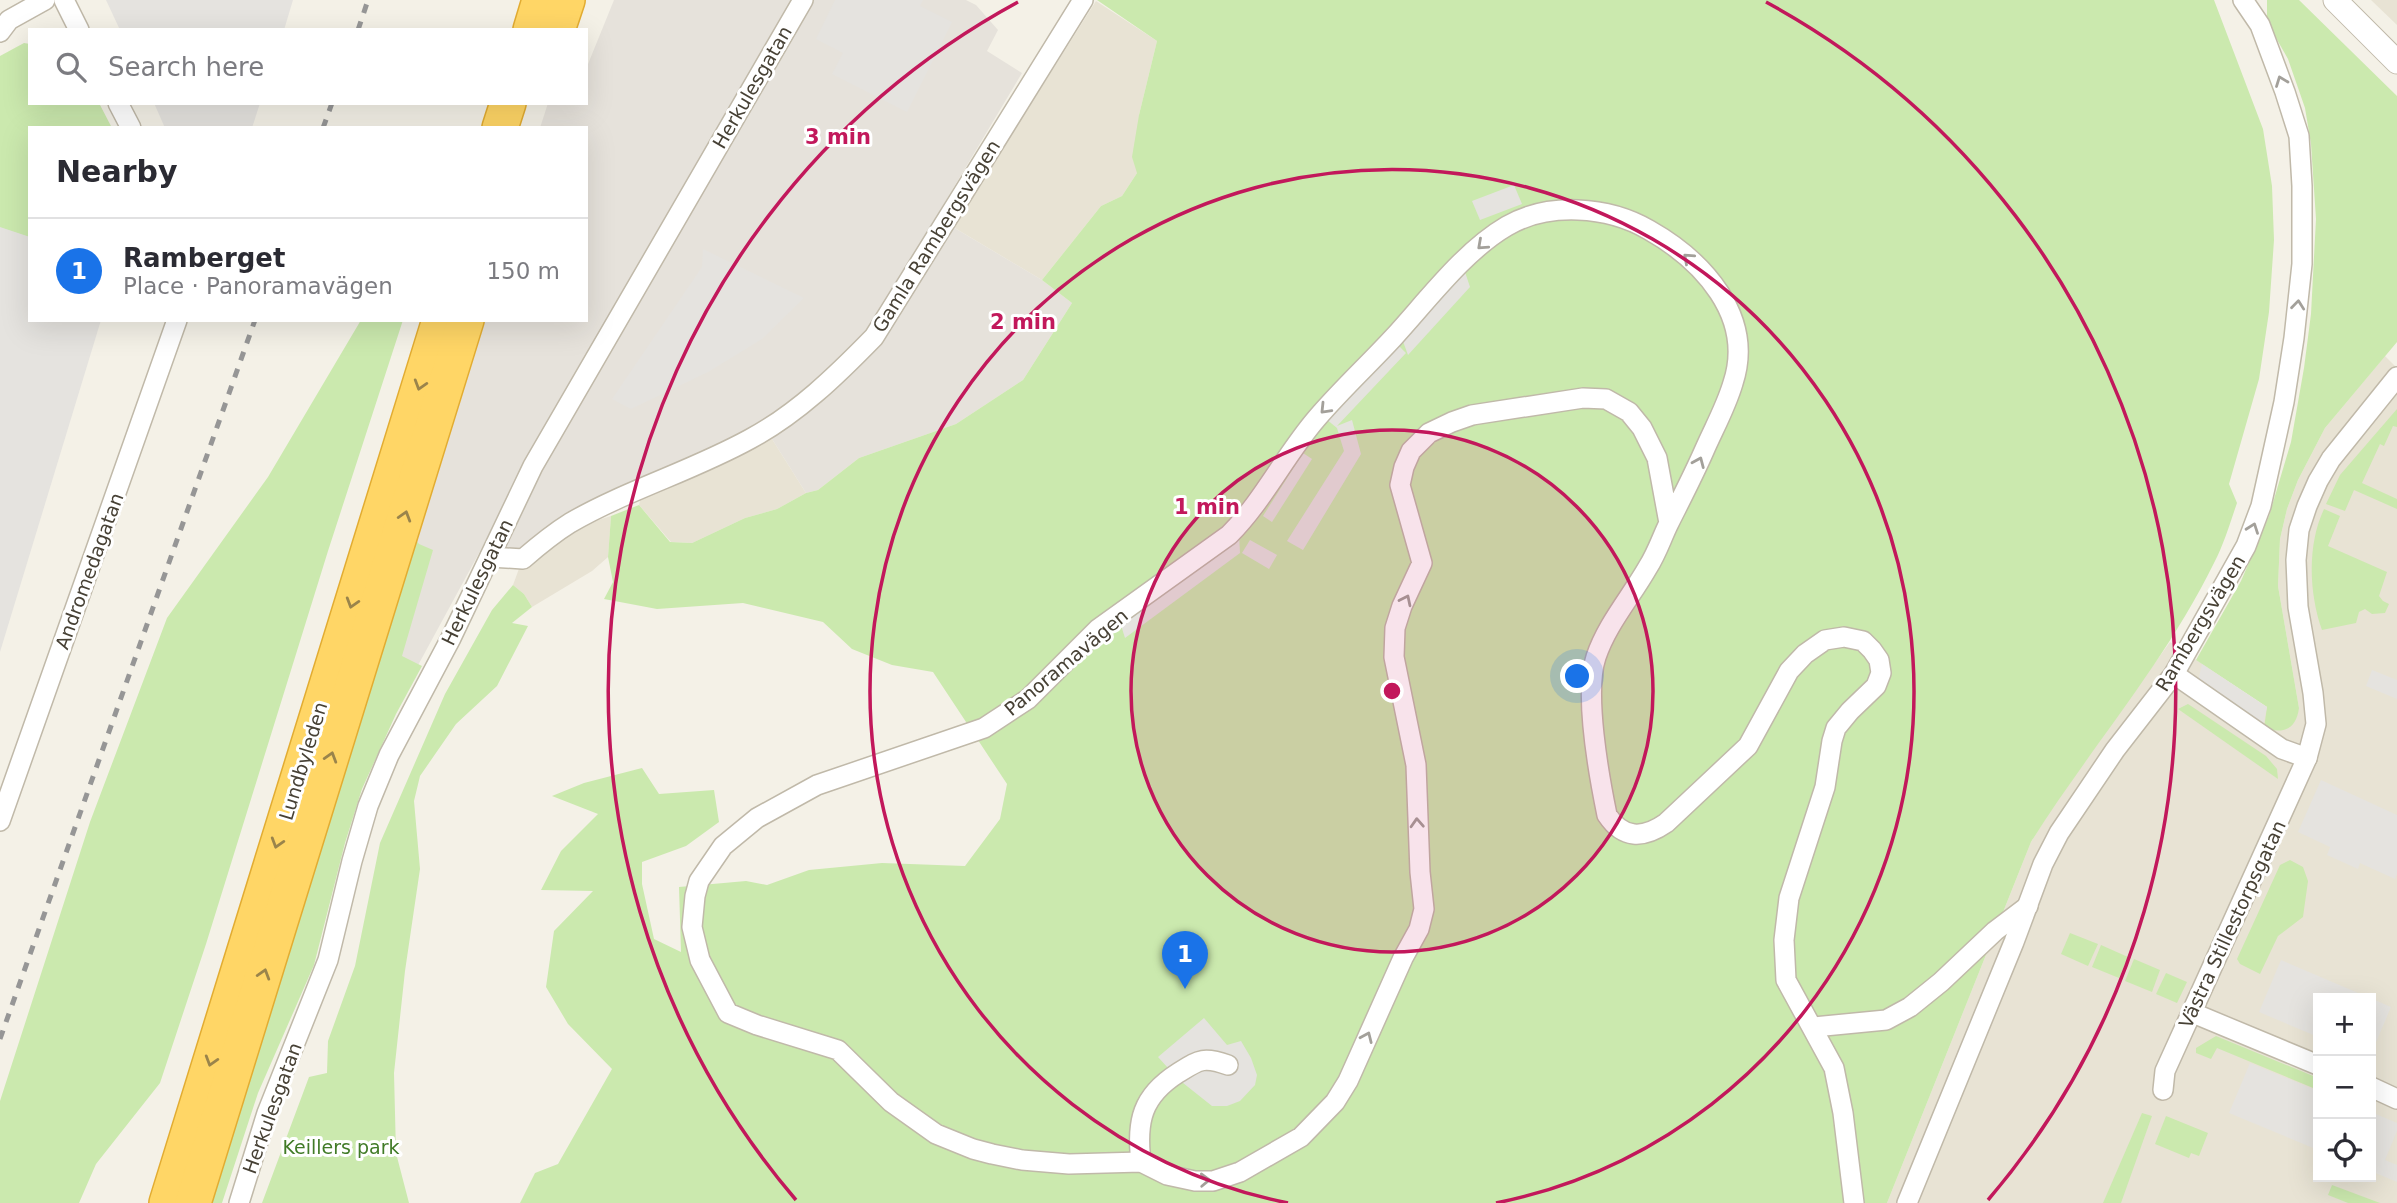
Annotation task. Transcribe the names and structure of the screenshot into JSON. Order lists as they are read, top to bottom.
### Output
{
  "streets": {
    "highway": ["Lundbyleden"],
    "street": [
      "Herkulesgatan",
      "Gamla Rambergsvägen",
      "Andromedagatan",
      "Rambergsvägen",
      "Panoramavägen",
      "Västra Stillestorpsgatan"
    ]
  },
  "crossings": [
    ["Herkulesgatan", "Gamla Rambergsvägen"]
  ],
  "one_way": ["Rambergsvägen"],
  "parks": ["Keillers park"],
  "page": {
    "search": "Search here",
    "heading": "Nearby",
    "list": [
      {
        "mark": "1",
        "name": "Ramberget",
        "note": "Place · Panoramavägen",
        "value": "150 m"
      }
    ],
    "pins": "1",
    "map_buttons": ["+", "−"]
  },
  "rings": ["3 min", "2 min", "1 min"]
}
